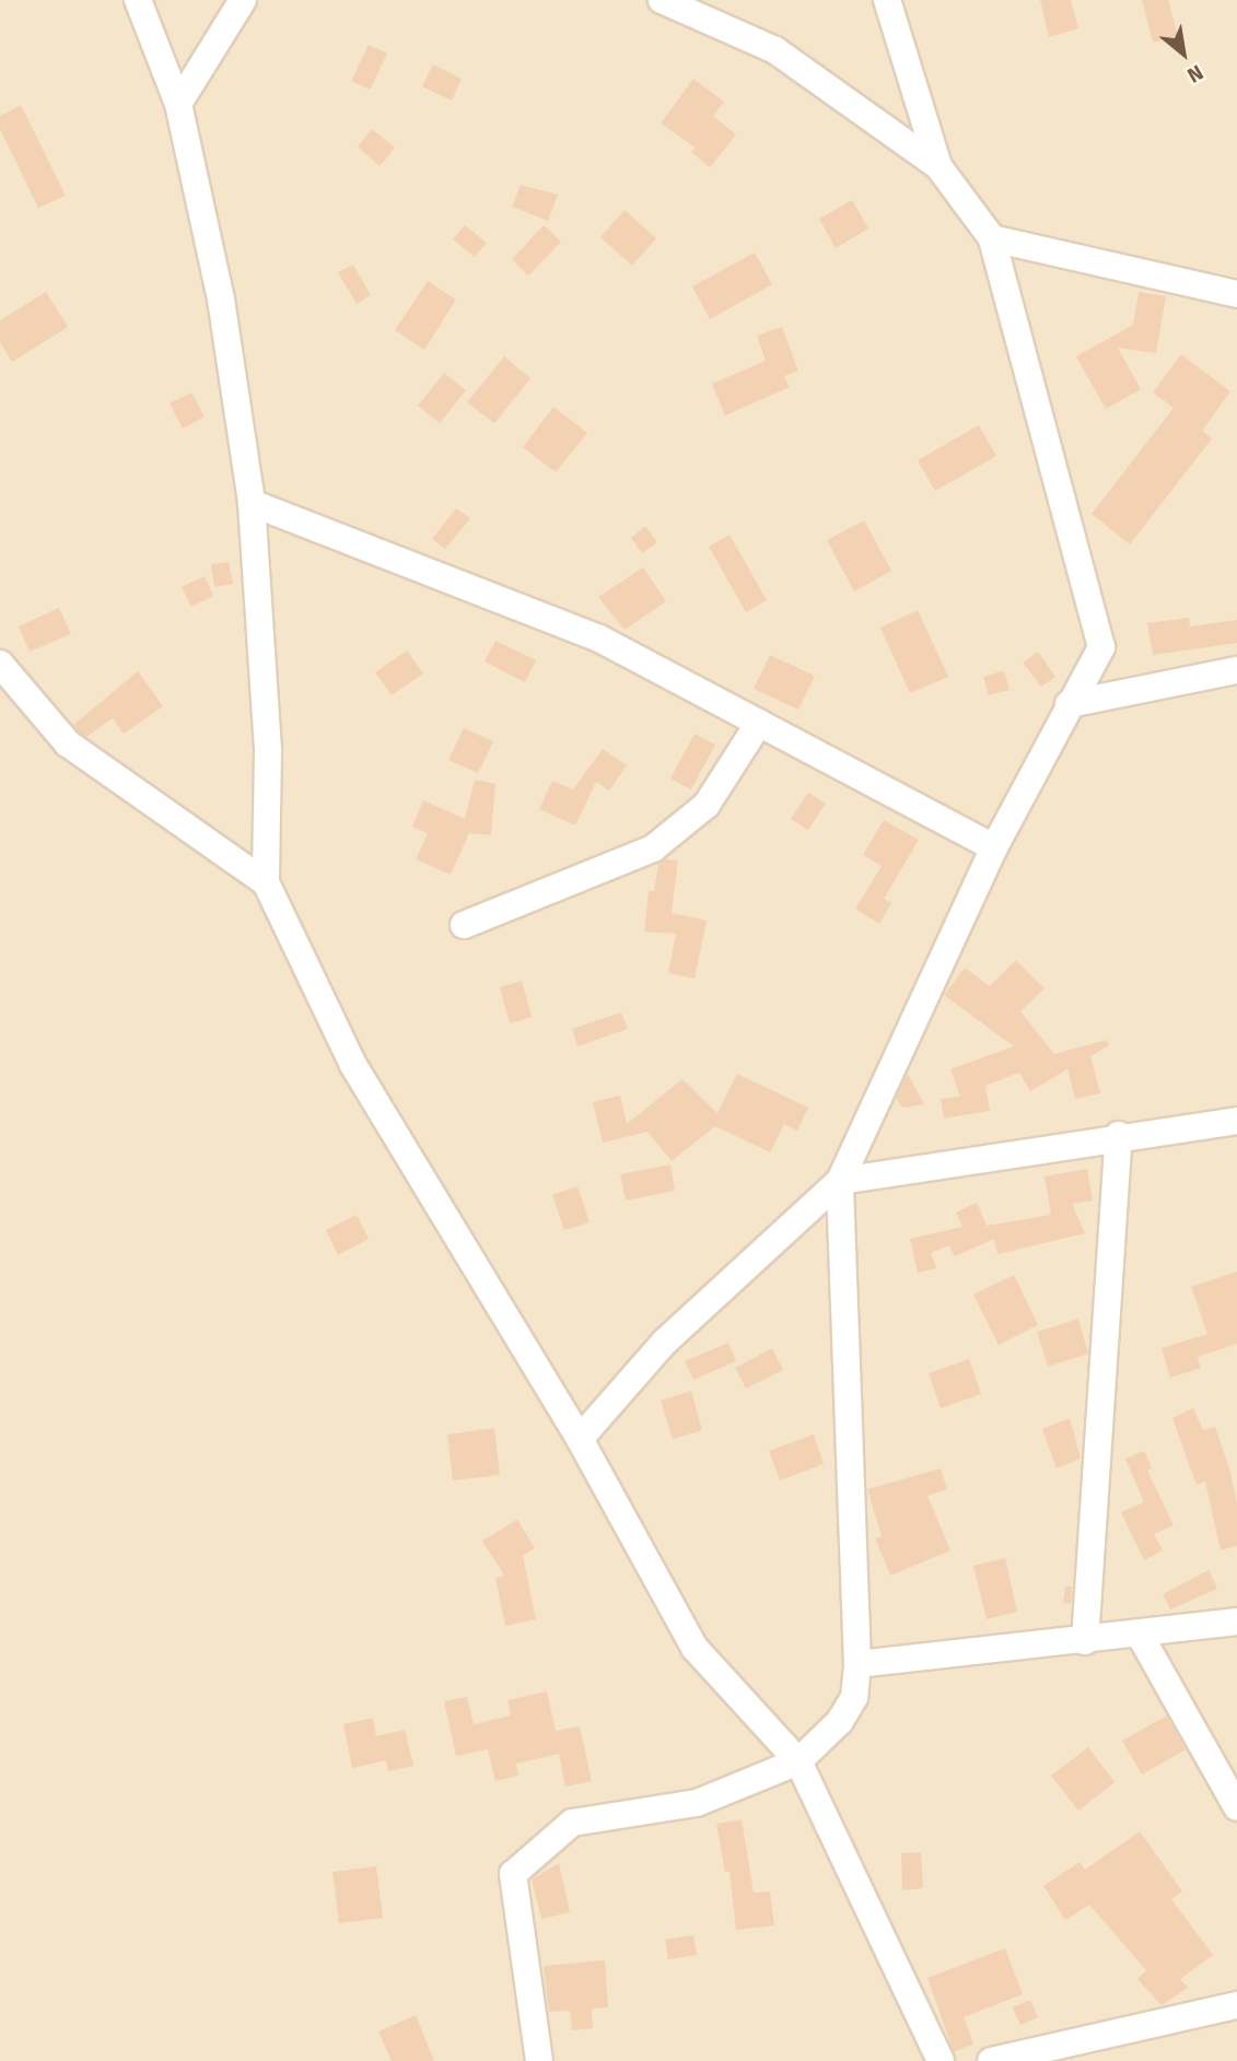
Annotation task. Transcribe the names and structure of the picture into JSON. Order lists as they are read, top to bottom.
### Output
{
  "north": "bottom right"
}
